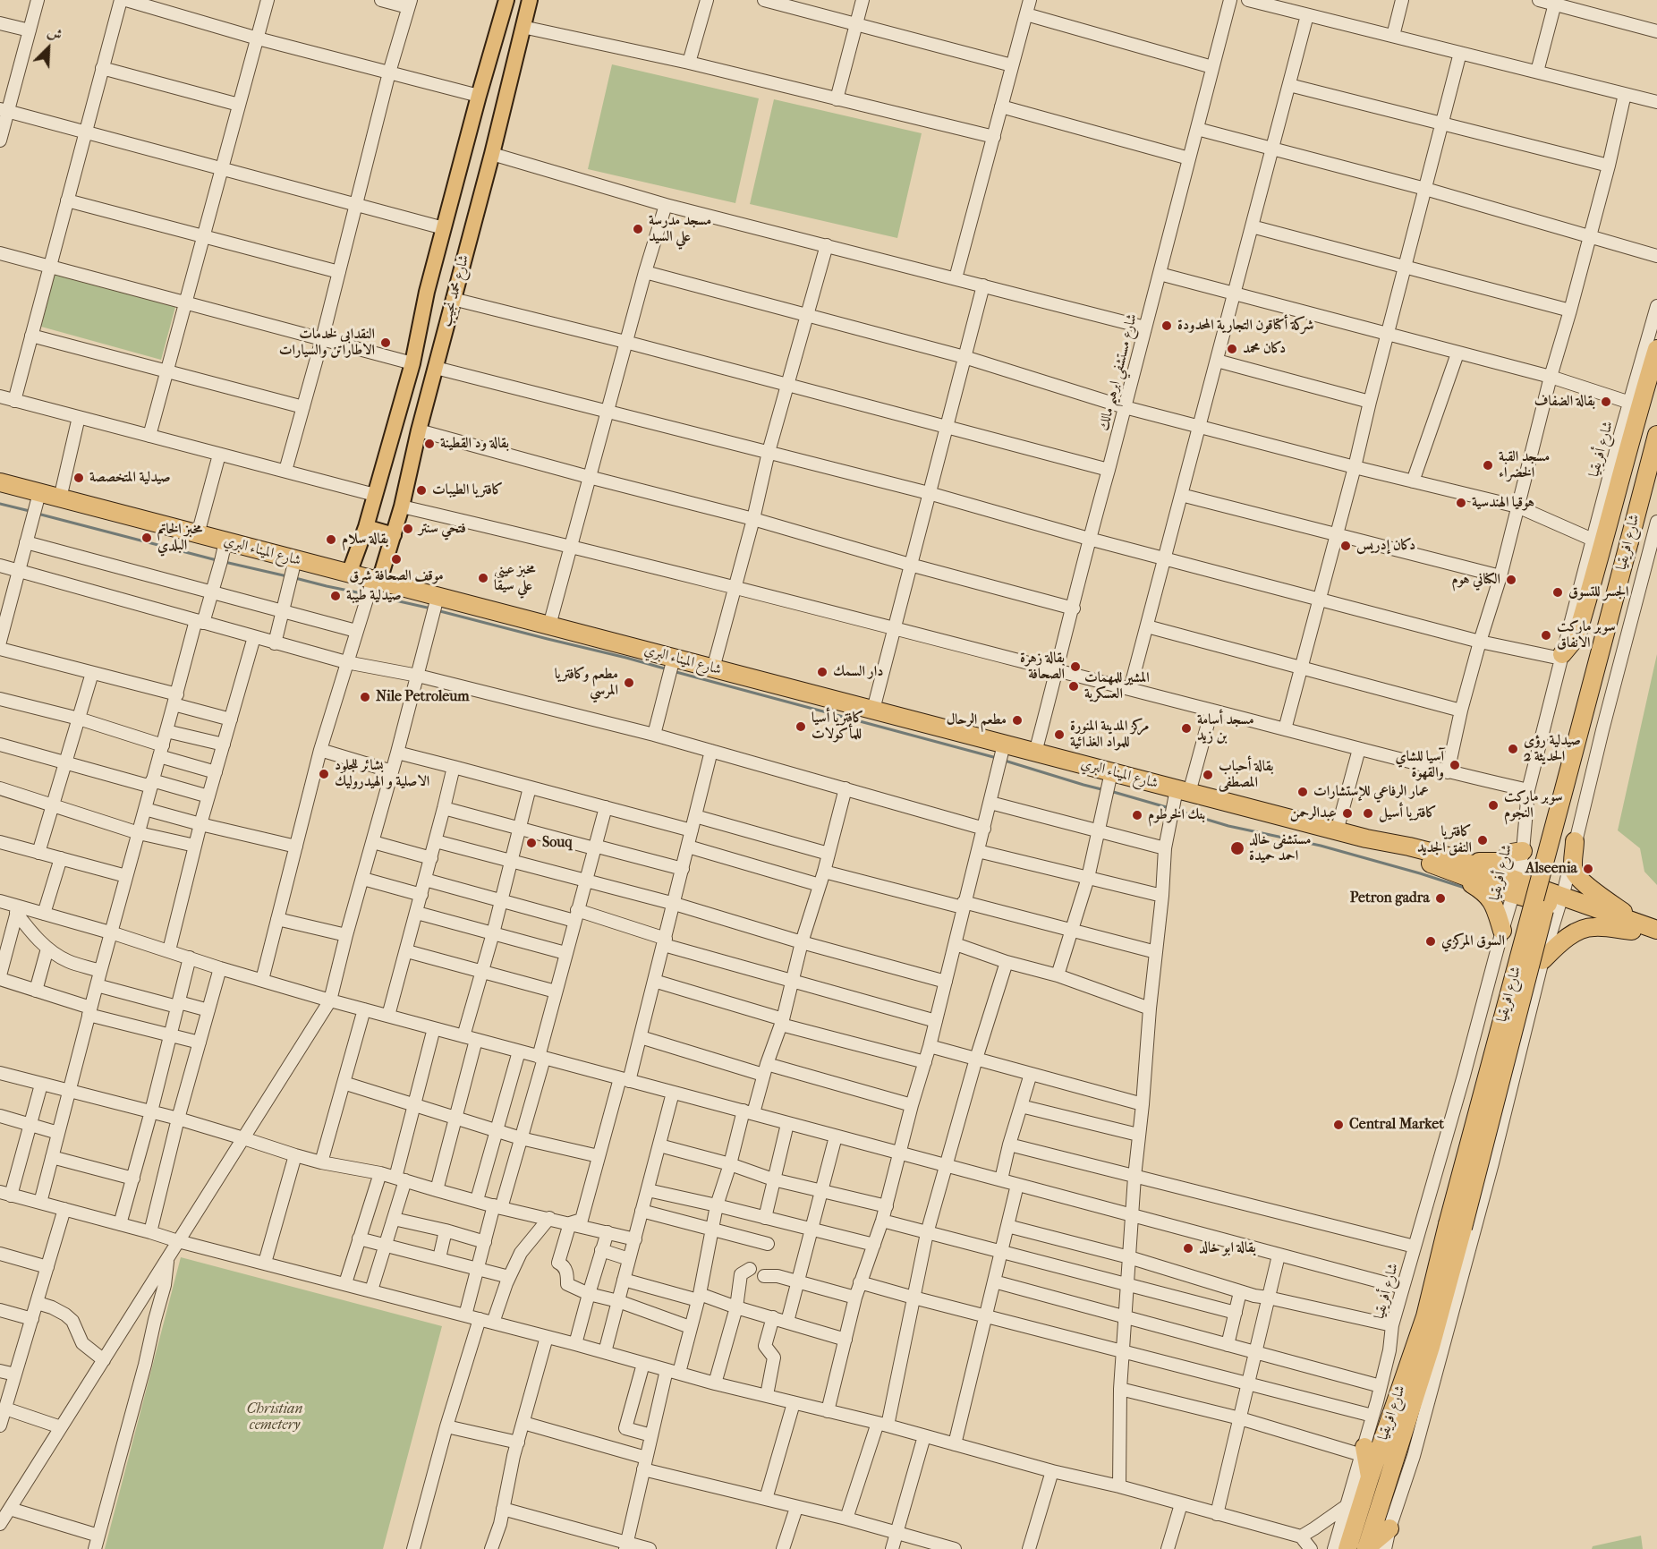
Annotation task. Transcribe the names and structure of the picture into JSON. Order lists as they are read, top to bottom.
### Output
{
  "streets": {
    "highway": ["شارع افريقيا", "شارع الميناء البري"],
    "main road": ["شارع محمد نجيب"],
    "street": ["شارع مستشفي ابرهيم مالك", "شارع أفريقيا"]
  },
  "crossings": [
    ["شارع محمد نجيب", "شارع الميناء البري"],
    ["شارع مستشفي ابرهيم مالك", "شارع الميناء البري"],
    ["شارع أفريقيا", "شارع افريقيا"]
  ],
  "parks": ["Christian cemetery"],
  "places": [
    "مسجد مدرسة علي السيد",
    "شركة أكتاقون التجارية المحدودة",
    "النقدابي لخدمات الاطاراتن والسيارات",
    "دكان محمد",
    "بقالة الضفاف",
    "بقالة ود القطينة",
    "مسجد القبة الخضراء",
    "صيدلية المتخصصة",
    "كافتريا الطيبات",
    "هوقيا الهندسية",
    "فتحي سنتر",
    "مخبز الخاتم البلدي",
    "بقالة سلام",
    "دكان إدريس",
    "موقف الصحافة شرق",
    "مخبز عيني علي سيقا",
    "الكناني هوم",
    "الجسر للتسوق",
    "صيدلية طيبة",
    "سوبر ماركت الانفاق",
    "بقالة زهرة الصحافة",
    "دار السمك",
    "مطعم وكافتريا المرسي",
    "المشير للمهمات العسكرية",
    "Nile Petroleum",
    "مطعم الرحال",
    "كافتريا أسيا للمأكولات",
    "مسجد أسامة بن زيد",
    "مركز المدينة المنورة للمواد الغذائية",
    "صيدلية رؤى الحديثة 2",
    "آسيا للشاي والقهوة",
    "بشائر للجلود الاصلية و الهيدروليك",
    "بقالة أحباب المصطفى",
    "عمار الرفاعي للإستشارات",
    "سوبر ماركت النجوم",
    "عبدالرحمن",
    "كافتريا أسيل",
    "بنك الخرطوم",
    "كافتريا النفق الجديد",
    "Souq",
    "مستشفى خالد احمد حميدة",
    "Alseenia",
    "Petron gadra",
    "السوق المركزي",
    "Central Market",
    "بقالة ابو خالد"
  ],
  "north": "top right"
}
